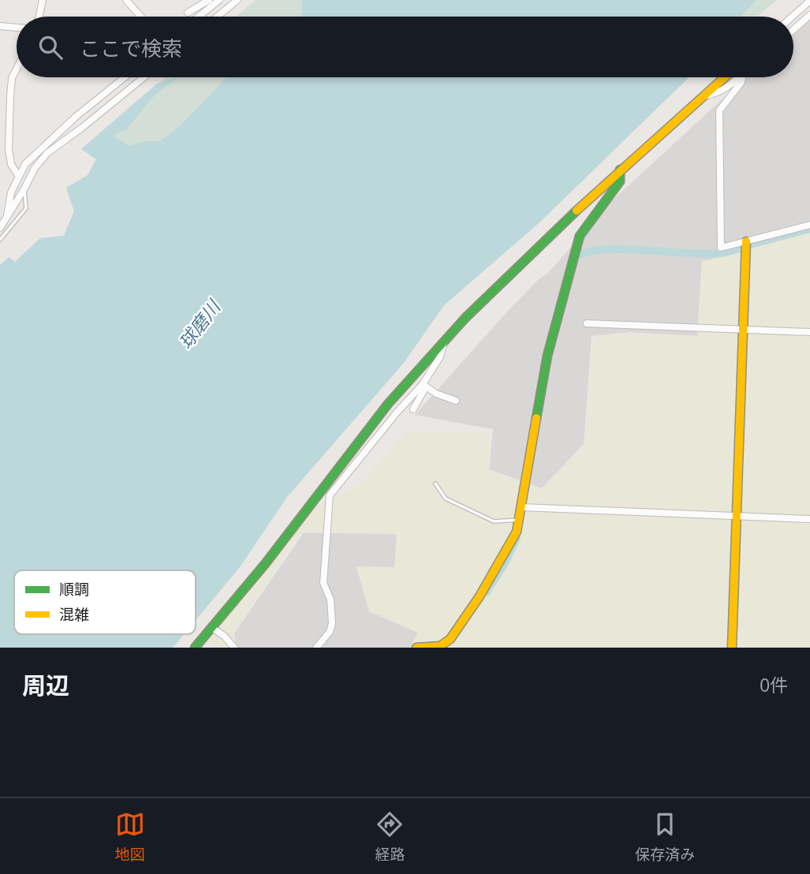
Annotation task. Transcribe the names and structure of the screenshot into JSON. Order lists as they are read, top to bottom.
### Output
{
  "water": ["球磨川"],
  "legend": ["順調", "混雑"],
  "page": {
    "search": "ここで検索",
    "heading": ["周辺", "0件"],
    "nav": ["地図", "経路", "保存済み"]
  }
}
